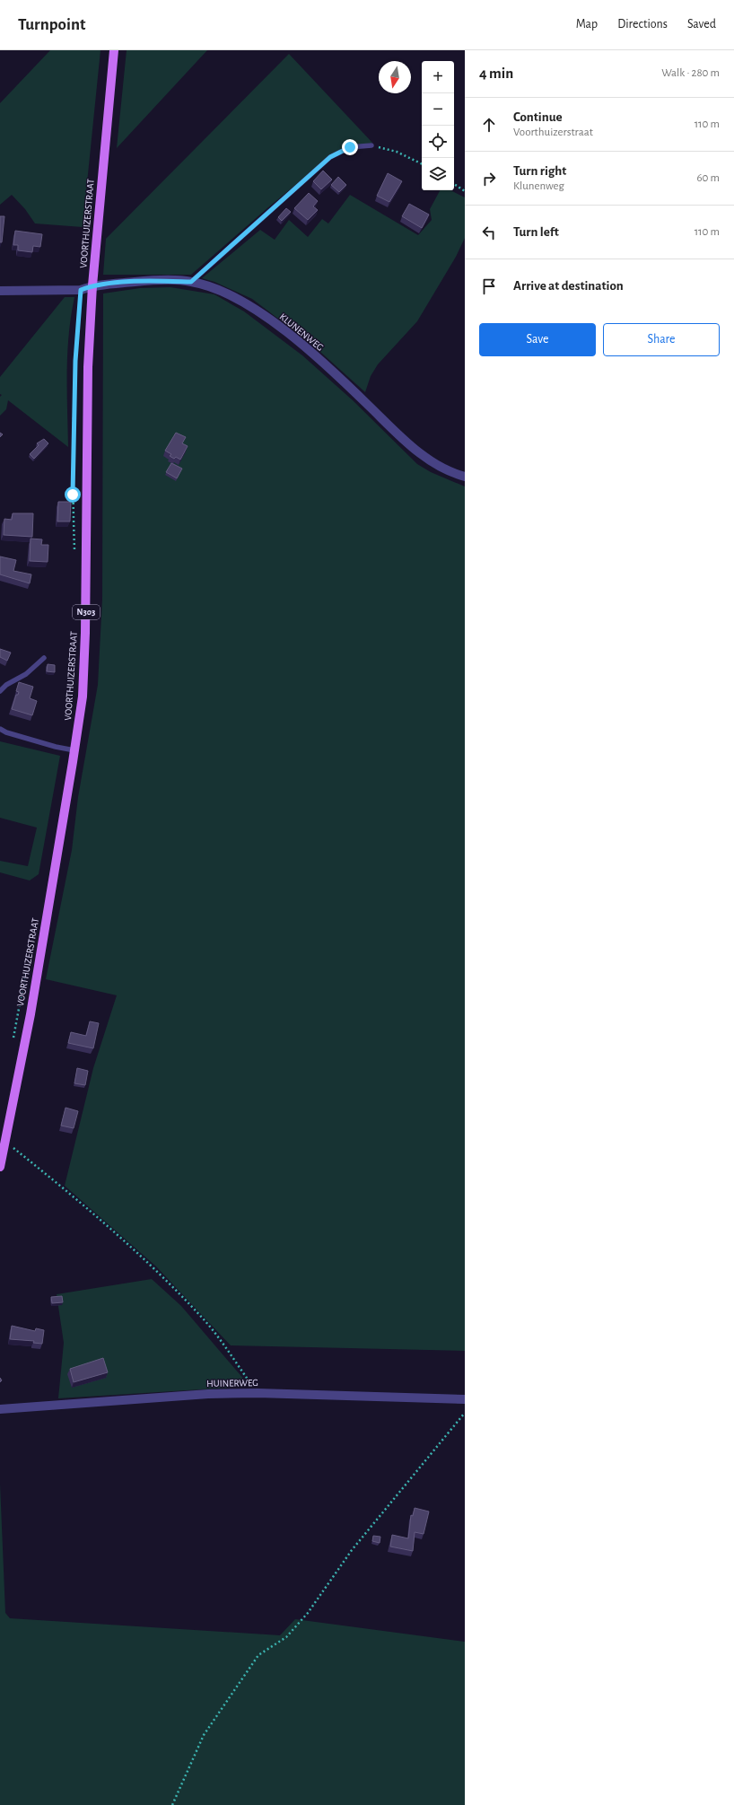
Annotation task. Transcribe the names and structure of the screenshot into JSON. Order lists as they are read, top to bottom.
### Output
{
  "streets": {
    "main road": ["VOORTHUIZERSTRAAT", "N303"],
    "street": ["KLUNENWEG", "HUINERWEG"]
  },
  "crossings": [
    ["VOORTHUIZERSTRAAT", "KLUNENWEG"]
  ],
  "north": "bottom",
  "page": {
    "header": "Turnpoint",
    "nav": ["Map", "Directions", "Saved"],
    "heading": ["4 min", "Walk · 280 m"],
    "map_buttons": ["+", "−"],
    "list": [
      ["Continue", "Voorthuizerstraat", "110 m"],
      ["Turn right", "Klunenweg", "60 m"],
      ["Turn left", "110 m"],
      "Arrive at destination"
    ],
    "buttons": ["Save", "Share"]
  }
}
